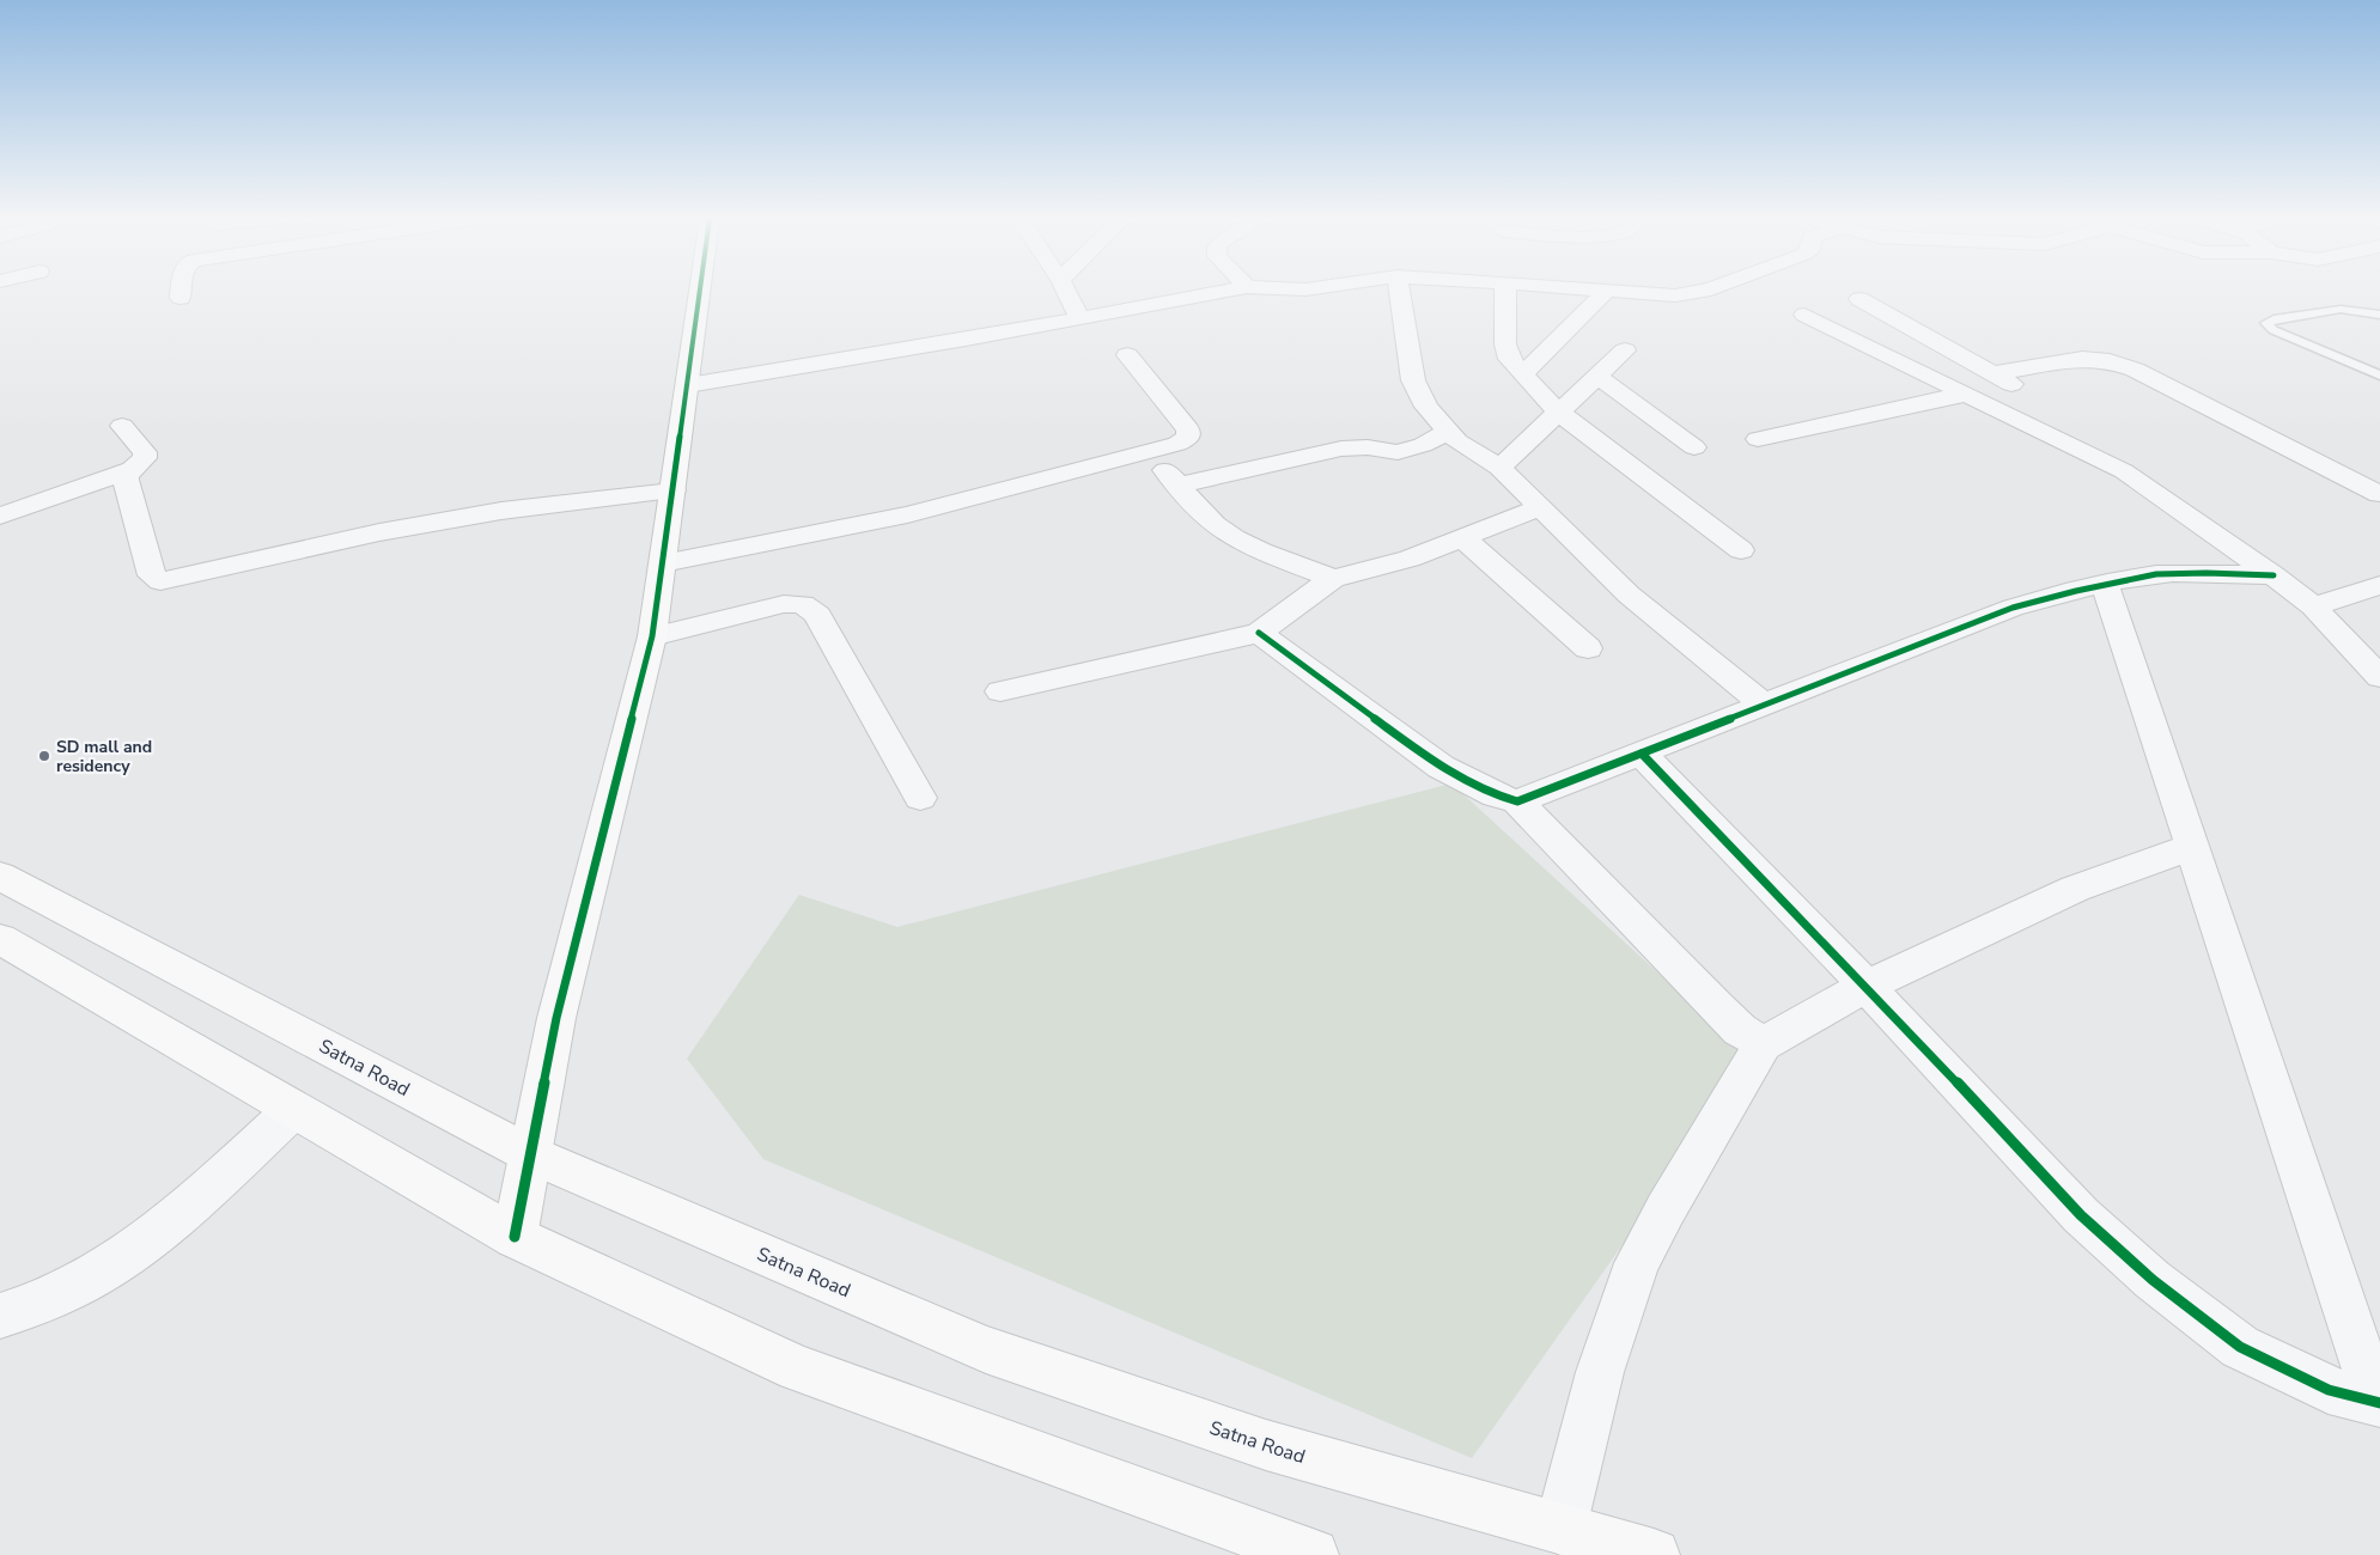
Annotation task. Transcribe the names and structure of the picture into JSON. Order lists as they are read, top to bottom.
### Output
{
  "streets": {
    "main road": ["Satna Road"]
  },
  "places": ["SD mall and residency"]
}
